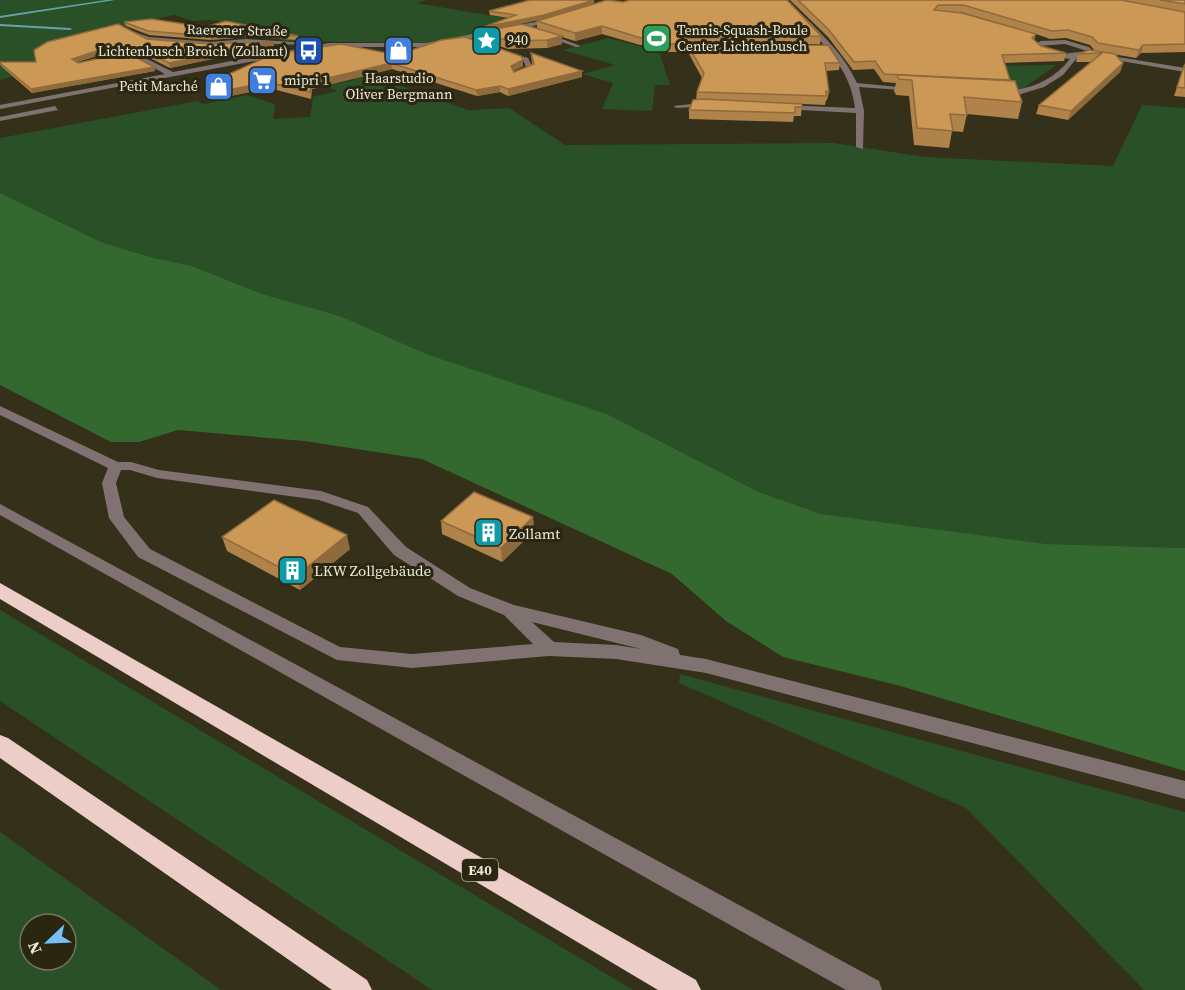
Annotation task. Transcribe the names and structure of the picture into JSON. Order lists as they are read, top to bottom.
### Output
{
  "streets": {
    "highway": ["E40"],
    "street": ["Raerener Straße"]
  },
  "places": {
    "sports": ["Tennis-Squash-Boule Center Lichtenbusch"],
    "place": ["940"],
    "bus stop": ["Lichtenbusch Broich (Zollamt)"],
    "shop": ["Haarstudio Oliver Bergmann", "Petit Marché"],
    "supermarket": ["mipri 1"],
    "building": ["Zollamt", "LKW Zollgebäude"]
  },
  "north": "bottom left"
}
